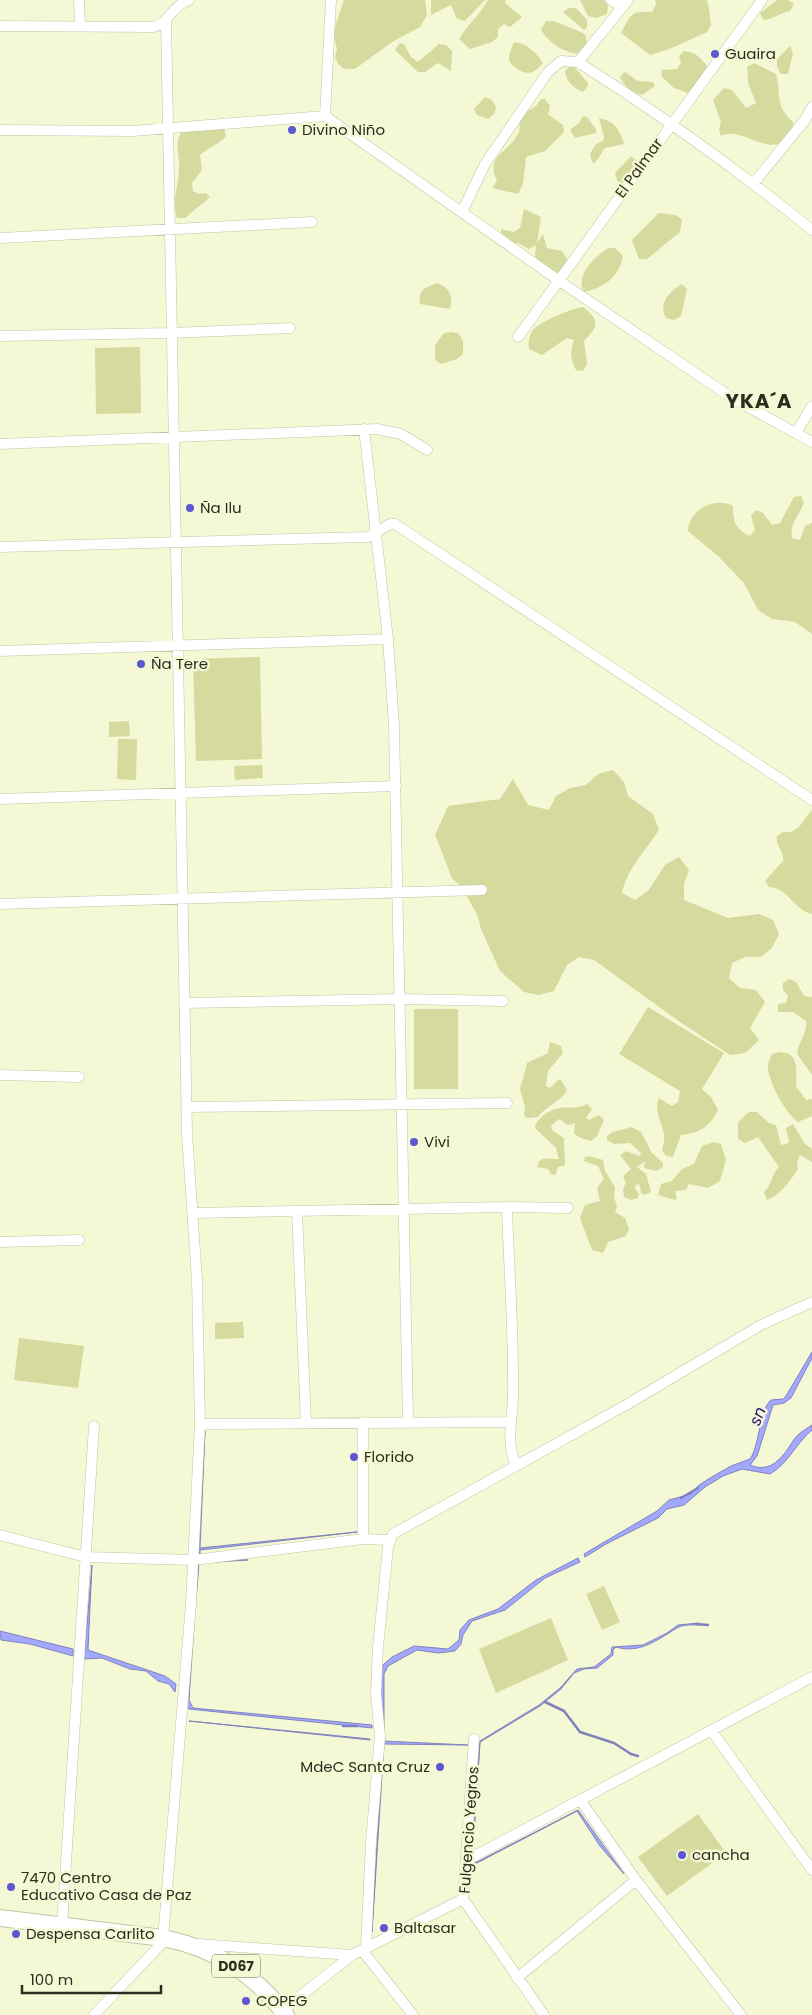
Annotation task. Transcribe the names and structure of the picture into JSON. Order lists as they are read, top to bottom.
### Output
{
  "streets": {
    "main road": ["D067"],
    "street": ["El Palmar", "Fulgencio Yegros"]
  },
  "districts": ["YKA´A"],
  "water": ["sn"],
  "places": [
    "Guaira",
    "Divino Niño",
    "Ña Ilu",
    "Ña Tere",
    "Vivi",
    "Florido",
    "MdeC Santa Cruz",
    "cancha",
    "7470 Centro Educativo Casa de Paz",
    "Baltasar",
    "Despensa Carlito",
    "COPEG"
  ],
  "scale_bar": "100 m"
}
